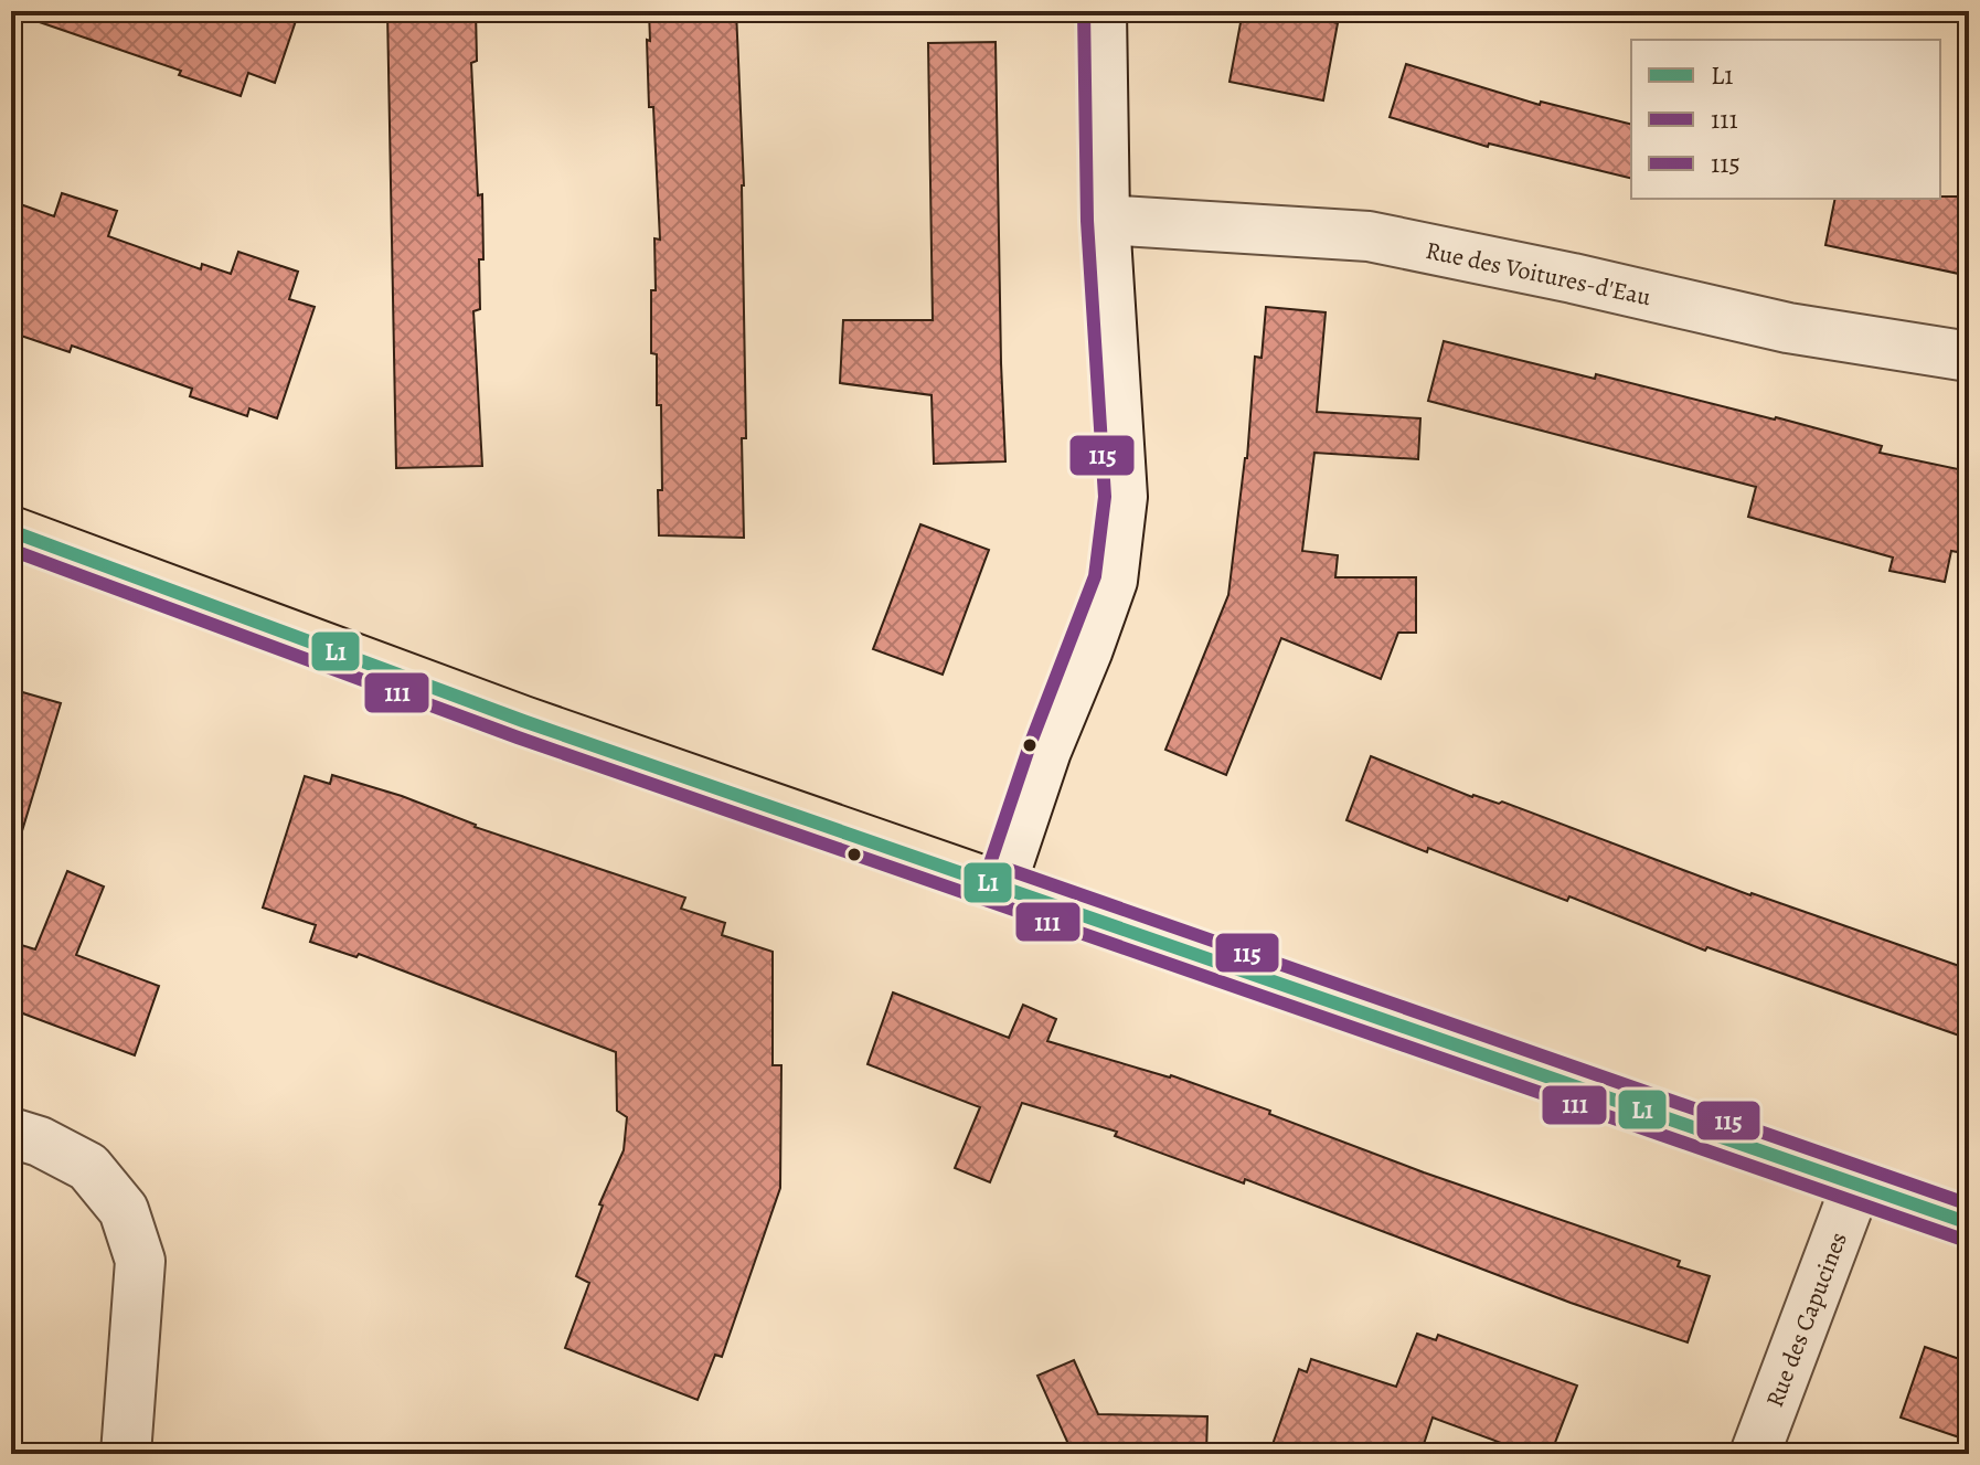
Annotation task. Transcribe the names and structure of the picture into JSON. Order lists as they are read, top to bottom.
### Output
{
  "streets": {
    "street": ["Rue des Voitures-d'Eau", "Rue des Capucines"]
  },
  "lines": ["transit line 115", "transit line L1", "transit line 111"],
  "legend": ["L1", "111", "115"]
}
